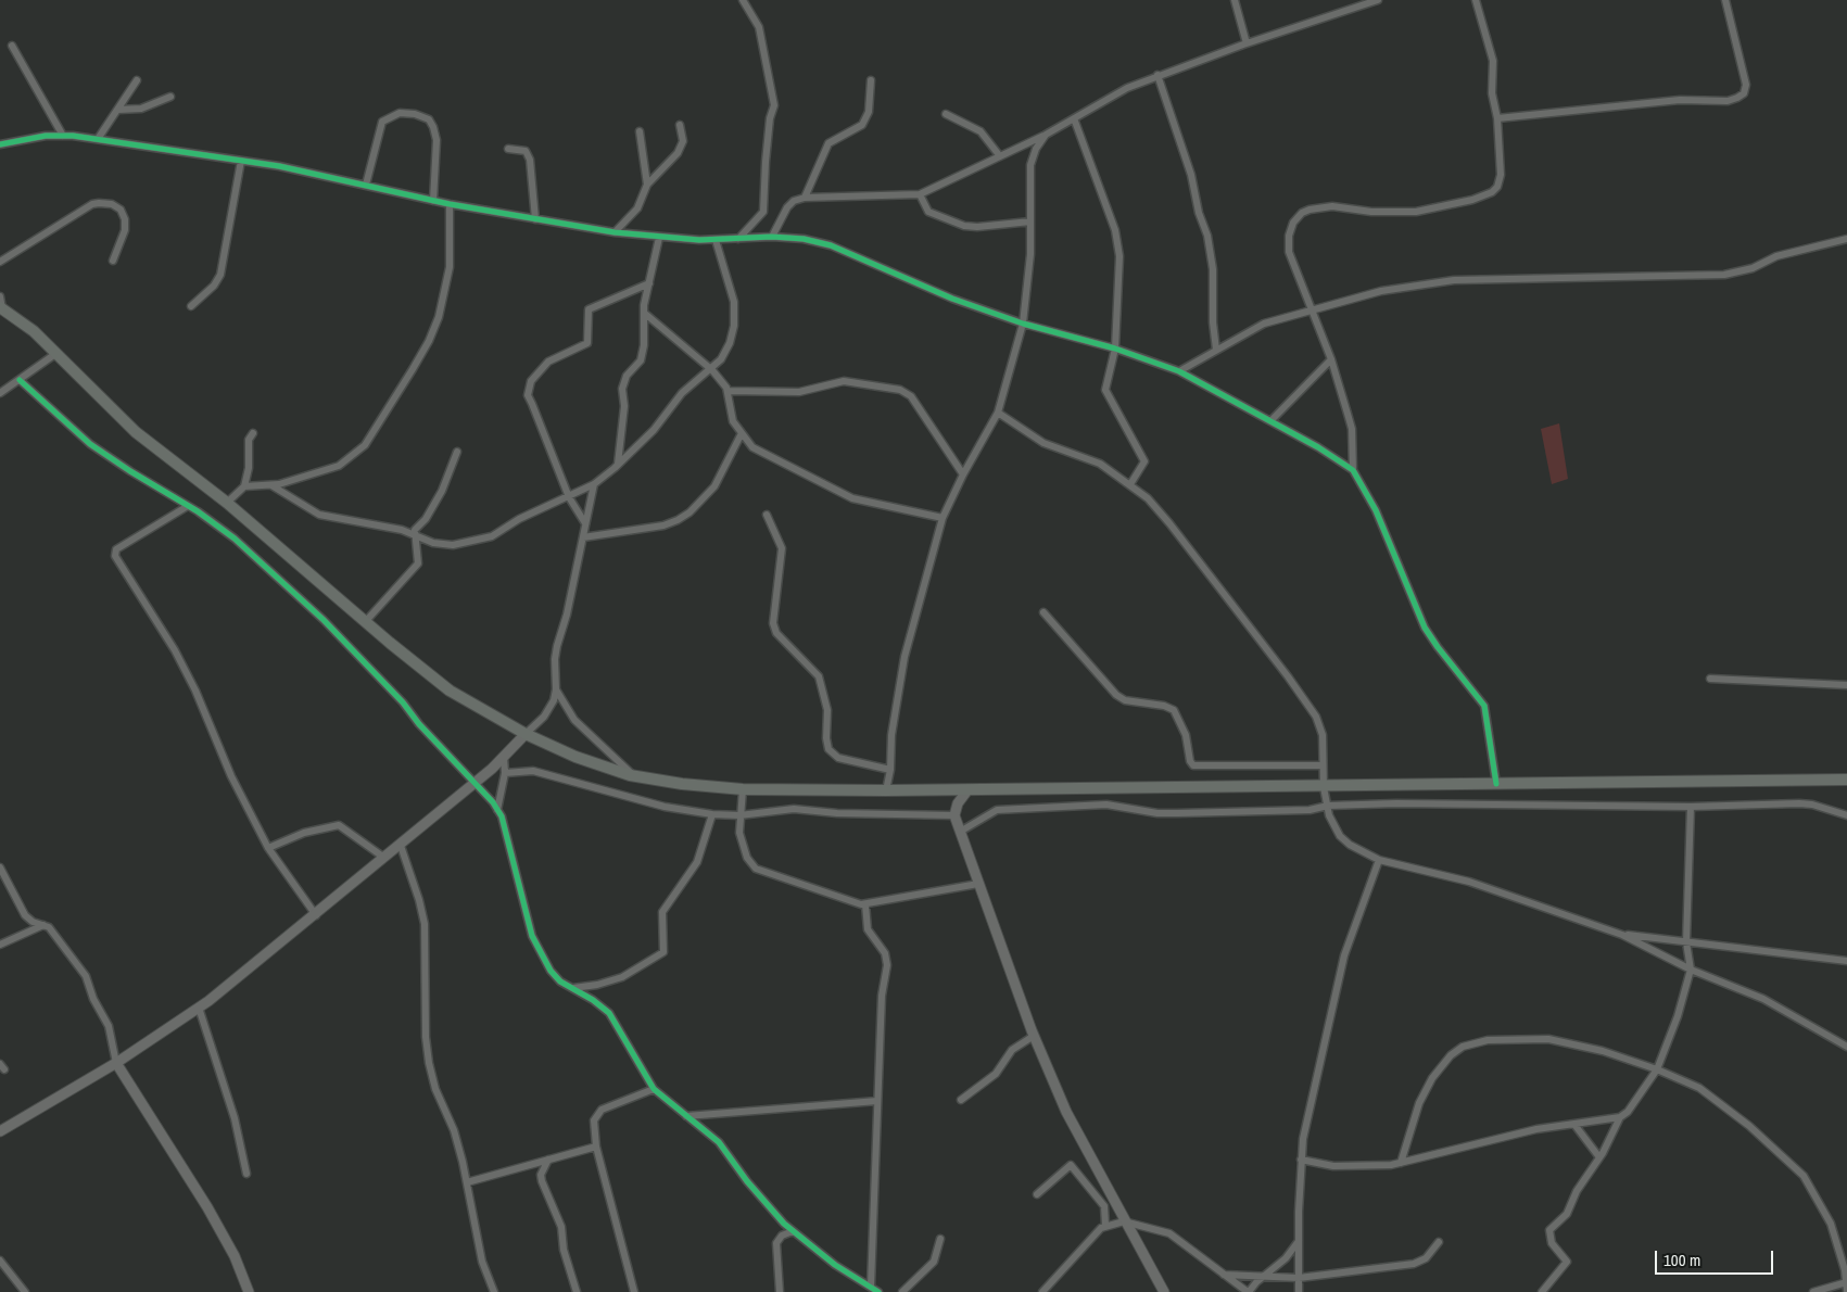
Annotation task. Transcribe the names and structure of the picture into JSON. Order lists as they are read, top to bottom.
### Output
{
  "scale_bar": "100 m"
}
